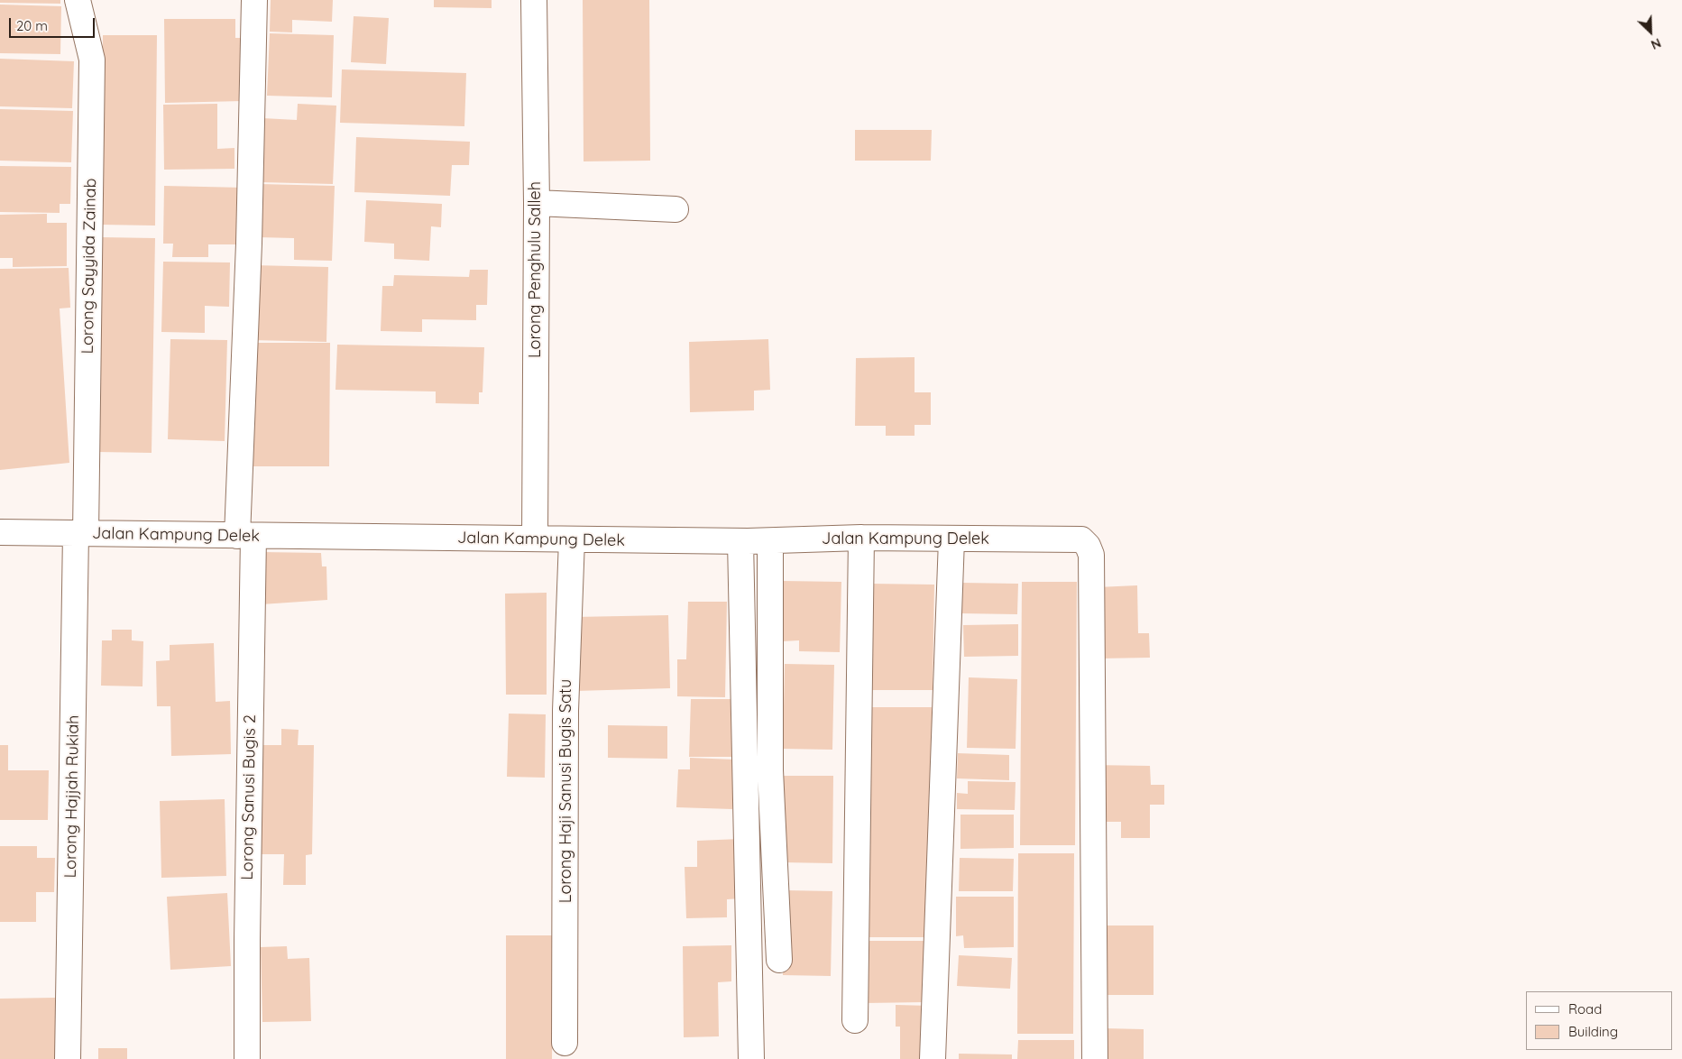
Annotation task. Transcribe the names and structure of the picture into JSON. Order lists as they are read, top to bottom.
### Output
{
  "streets": {
    "street": [
      "Lorong Sayyida Zainab",
      "Lorong Penghulu Salleh",
      "Jalan Kampung Delek",
      "Lorong Haji Sanusi Bugis Satu",
      "Lorong Hajjah Rukiah",
      "Lorong Sanusi Bugis 2"
    ]
  },
  "crossings": [
    ["Lorong Sayyida Zainab", "Jalan Kampung Delek"],
    ["Lorong Sayyida Zainab", "Lorong Hajjah Rukiah"],
    ["Lorong Penghulu Salleh", "Jalan Kampung Delek"],
    ["Jalan Kampung Delek", "Lorong Haji Sanusi Bugis Satu"],
    ["Jalan Kampung Delek", "Lorong Hajjah Rukiah"],
    ["Jalan Kampung Delek", "Lorong Sanusi Bugis 2"]
  ],
  "legend": ["Road", "Building"],
  "scale_bar": "20 m",
  "north": "bottom right"
}
